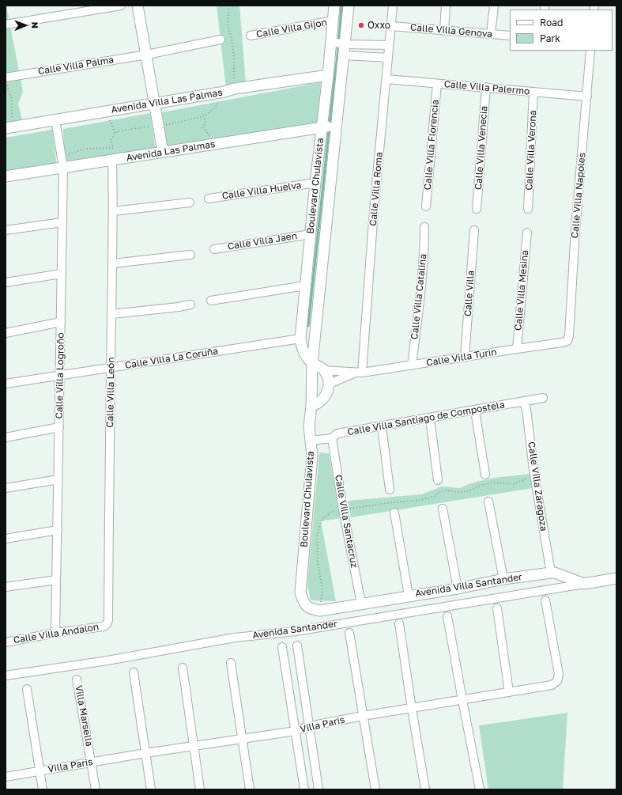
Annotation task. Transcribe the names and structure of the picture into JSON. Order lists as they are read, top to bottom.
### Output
{
  "streets": {
    "street": [
      "Calle Villa Gijon",
      "Calle Villa Genova",
      "Calle Villa Palma",
      "Calle Villa Palermo",
      "Avenida Villa Las Palmas",
      "Calle Villa Florencia",
      "Calle Villa Venecia",
      "Calle Villa Verona",
      "Avenida Las Palmas",
      "Boulevard Chulavista",
      "Calle Villa Roma",
      "Calle Villa Huelva",
      "Calle Villa Napoles",
      "Calle Villa Jaen",
      "Calle Villa Mesina",
      "Calle Villa",
      "Calle Villa Catalina",
      "Calle Villa Turin",
      "Calle Villa La Coruña",
      "Calle Villa Logroño",
      "Calle Villa León",
      "Calle Villa Santiago de Compostela",
      "Calle Villa Zaragoza",
      "Calle Villa Santacruz",
      "Avenida Villa Santander",
      "Avenida Santander",
      "Calle Villa Andalon",
      "Villa Marsella",
      "Villa Paris"
    ]
  },
  "crossings": [
    ["Calle Villa Gijon", "Boulevard Chulavista"],
    ["Calle Villa Genova", "Calle Villa Roma"],
    ["Calle Villa Palermo", "Calle Villa Florencia"],
    ["Calle Villa Palermo", "Calle Villa Venecia"],
    ["Calle Villa Palermo", "Calle Villa Verona"],
    ["Calle Villa Palermo", "Calle Villa Roma"],
    ["Calle Villa Palermo", "Calle Villa Napoles"],
    ["Avenida Villa Las Palmas", "Boulevard Chulavista"],
    ["Avenida Villa Las Palmas", "Calle Villa Logroño"],
    ["Avenida Las Palmas", "Boulevard Chulavista"],
    ["Avenida Las Palmas", "Calle Villa Logroño"],
    ["Avenida Las Palmas", "Calle Villa León"],
    ["Boulevard Chulavista", "Calle Villa Huelva"],
    ["Boulevard Chulavista", "Calle Villa Jaen"],
    ["Boulevard Chulavista", "Calle Villa Turin"],
    ["Boulevard Chulavista", "Calle Villa La Coruña"],
    ["Boulevard Chulavista", "Calle Villa Santiago de Compostela"],
    ["Boulevard Chulavista", "Avenida Santander"],
    ["Calle Villa Roma", "Calle Villa Turin"],
    ["Calle Villa Napoles", "Calle Villa Turin"],
    ["Calle Villa Mesina", "Calle Villa Turin"],
    ["Calle Villa", "Calle Villa Turin"],
    ["Calle Villa Catalina", "Calle Villa Turin"],
    ["Calle Villa La Coruña", "Calle Villa Logroño"],
    ["Calle Villa La Coruña", "Calle Villa León"],
    ["Calle Villa Logroño", "Calle Villa Andalon"],
    ["Calle Villa León", "Calle Villa Andalon"],
    ["Calle Villa Santiago de Compostela", "Calle Villa Zaragoza"],
    ["Calle Villa Santiago de Compostela", "Calle Villa Santacruz"],
    ["Calle Villa Zaragoza", "Avenida Villa Santander"],
    ["Calle Villa Santacruz", "Avenida Villa Santander"],
    ["Avenida Villa Santander", "Avenida Santander"],
    ["Villa Marsella", "Villa Paris"]
  ],
  "places": ["Oxxo"],
  "legend": ["Road", "Park"],
  "north": "right"
}
